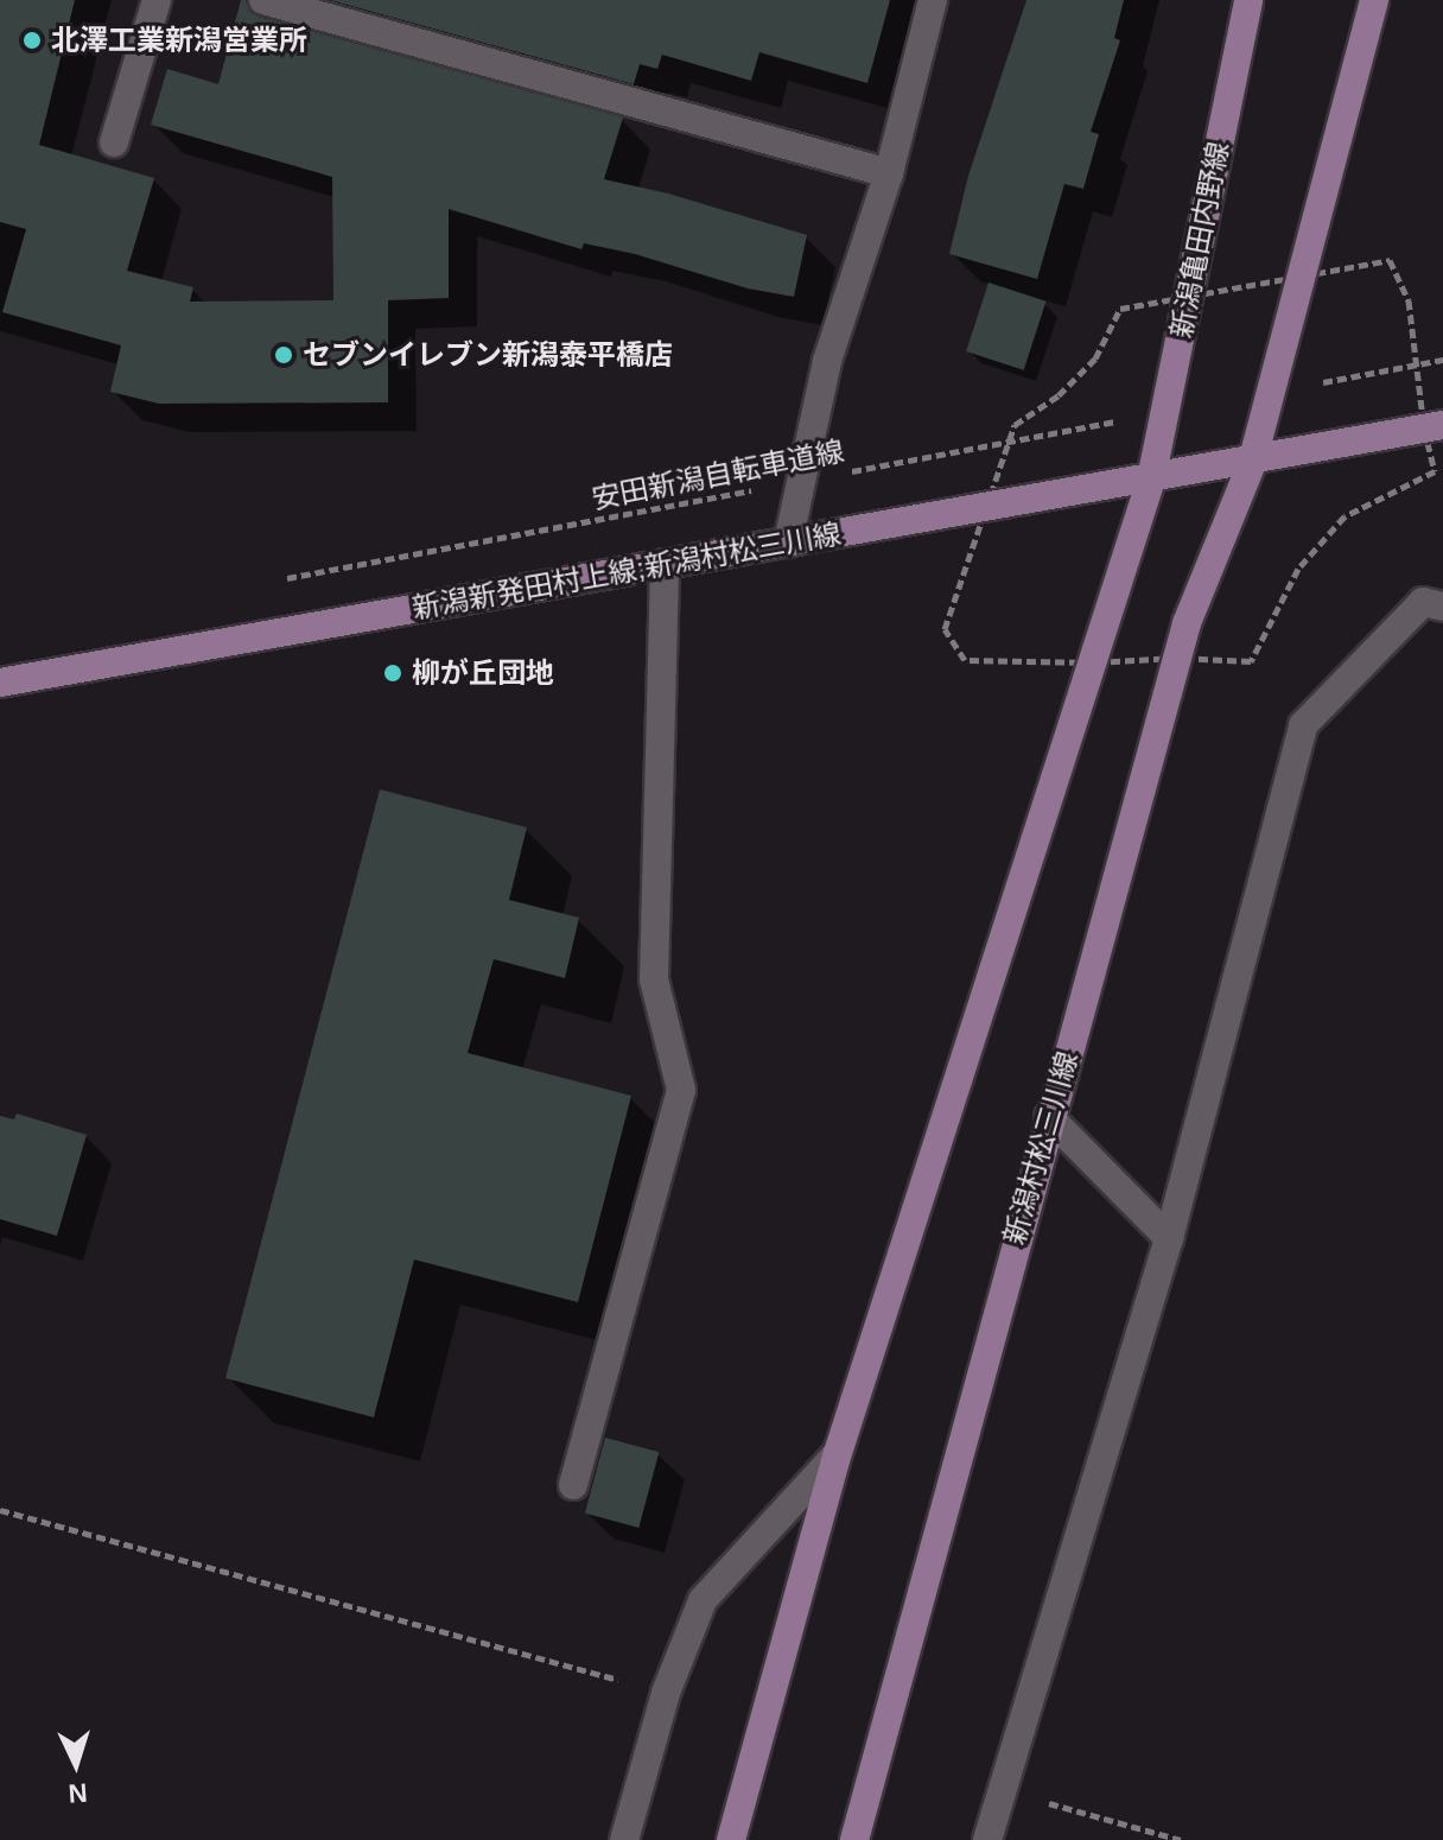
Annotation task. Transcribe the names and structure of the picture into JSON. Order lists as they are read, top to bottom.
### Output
{
  "streets": {
    "main road": ["新潟亀田内野線", "新潟新発田村上線;新潟村松三川線", "新潟村松三川線"],
    "path": ["安田新潟自転車道線"]
  },
  "crossings": [
    ["新潟亀田内野線", "新潟新発田村上線;新潟村松三川線"],
    ["新潟新発田村上線;新潟村松三川線", "新潟村松三川線"]
  ],
  "places": ["北澤工業新潟営業所", "セブンイレブン新潟泰平橋店", "柳が丘団地"],
  "north": "bottom"
}
